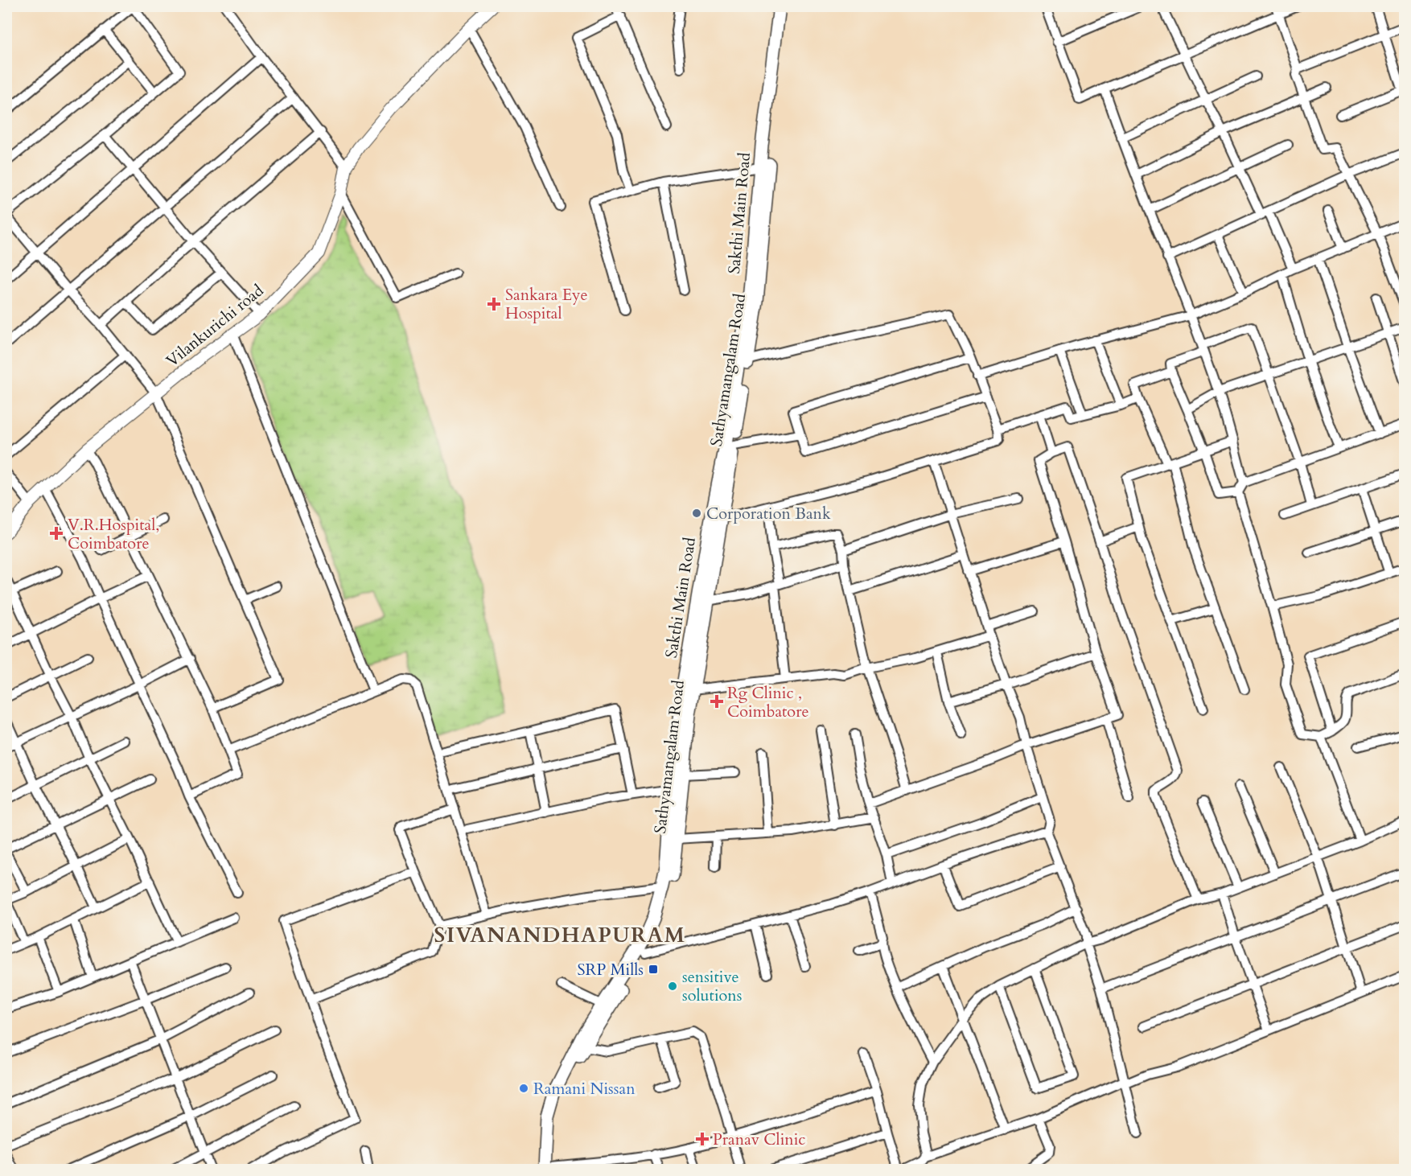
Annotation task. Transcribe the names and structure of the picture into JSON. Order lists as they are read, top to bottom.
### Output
{
  "streets": {
    "highway": ["Sakthi Main Road", "Sathyamangalam Road"],
    "main road": ["Vilankurichi road"]
  },
  "crossings": [
    ["Sakthi Main Road", "Sathyamangalam Road"]
  ],
  "districts": ["SIVANANDHAPURAM"],
  "places": {
    "health": [
      "Sankara Eye Hospital",
      "V.R.Hospital, Coimbatore",
      "Rg Clinic , Coimbatore",
      "Pranav Clinic"
    ],
    "other": ["Corporation Bank", "sensitive solutions", "Ramani Nissan"],
    "transit": ["SRP Mills"]
  }
}
